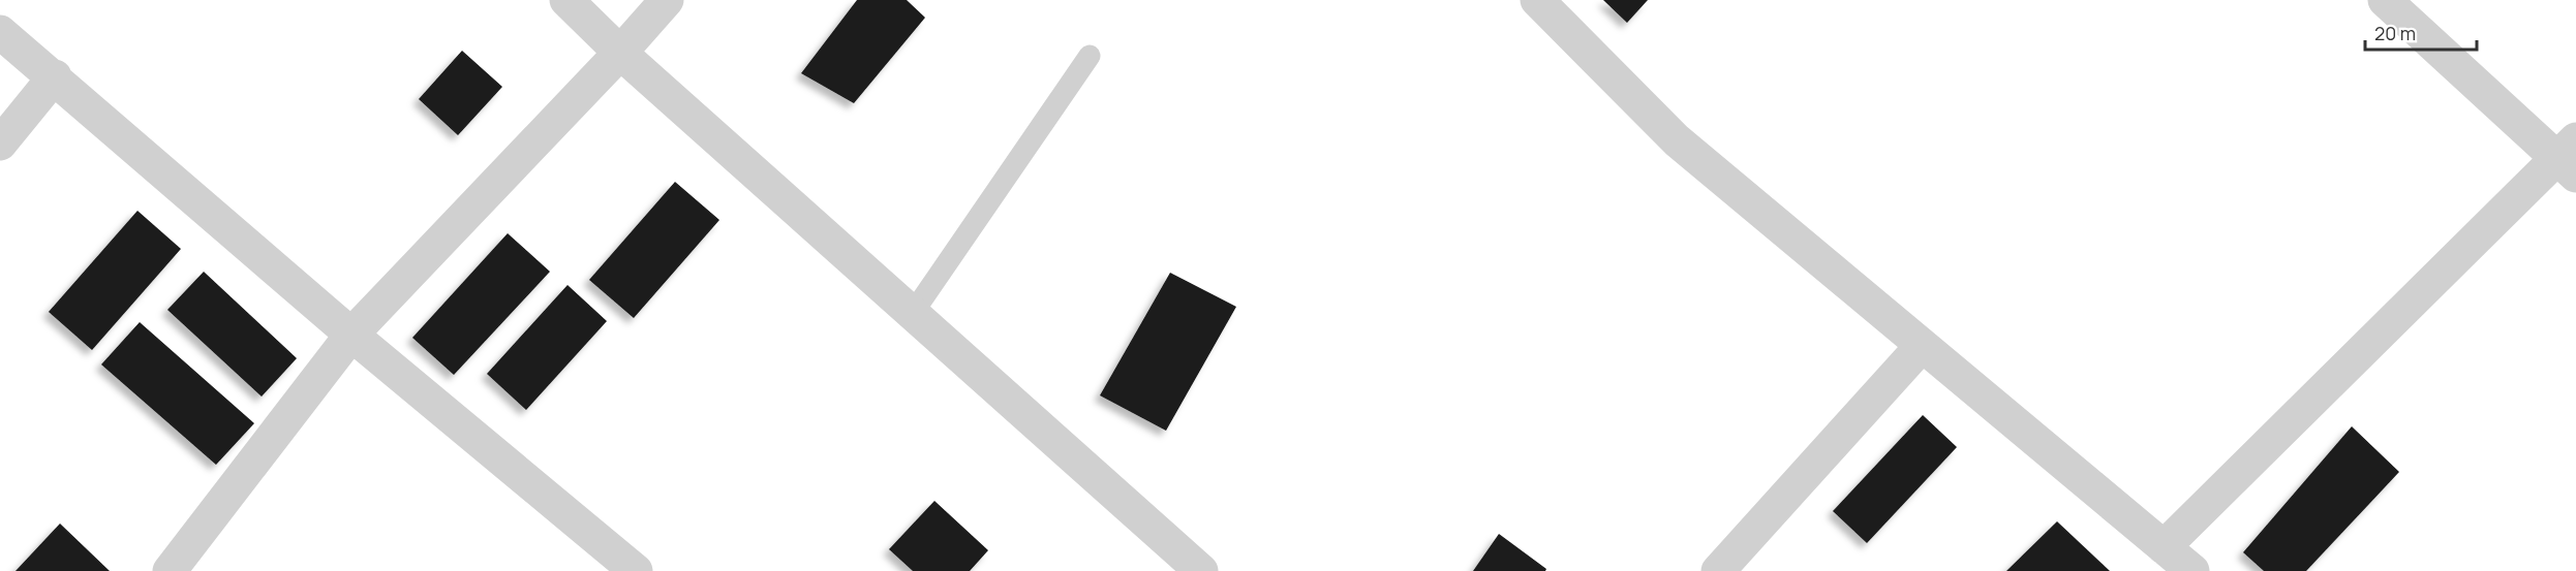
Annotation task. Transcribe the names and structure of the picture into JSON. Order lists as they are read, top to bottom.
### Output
{
  "scale_bar": "20 m"
}
